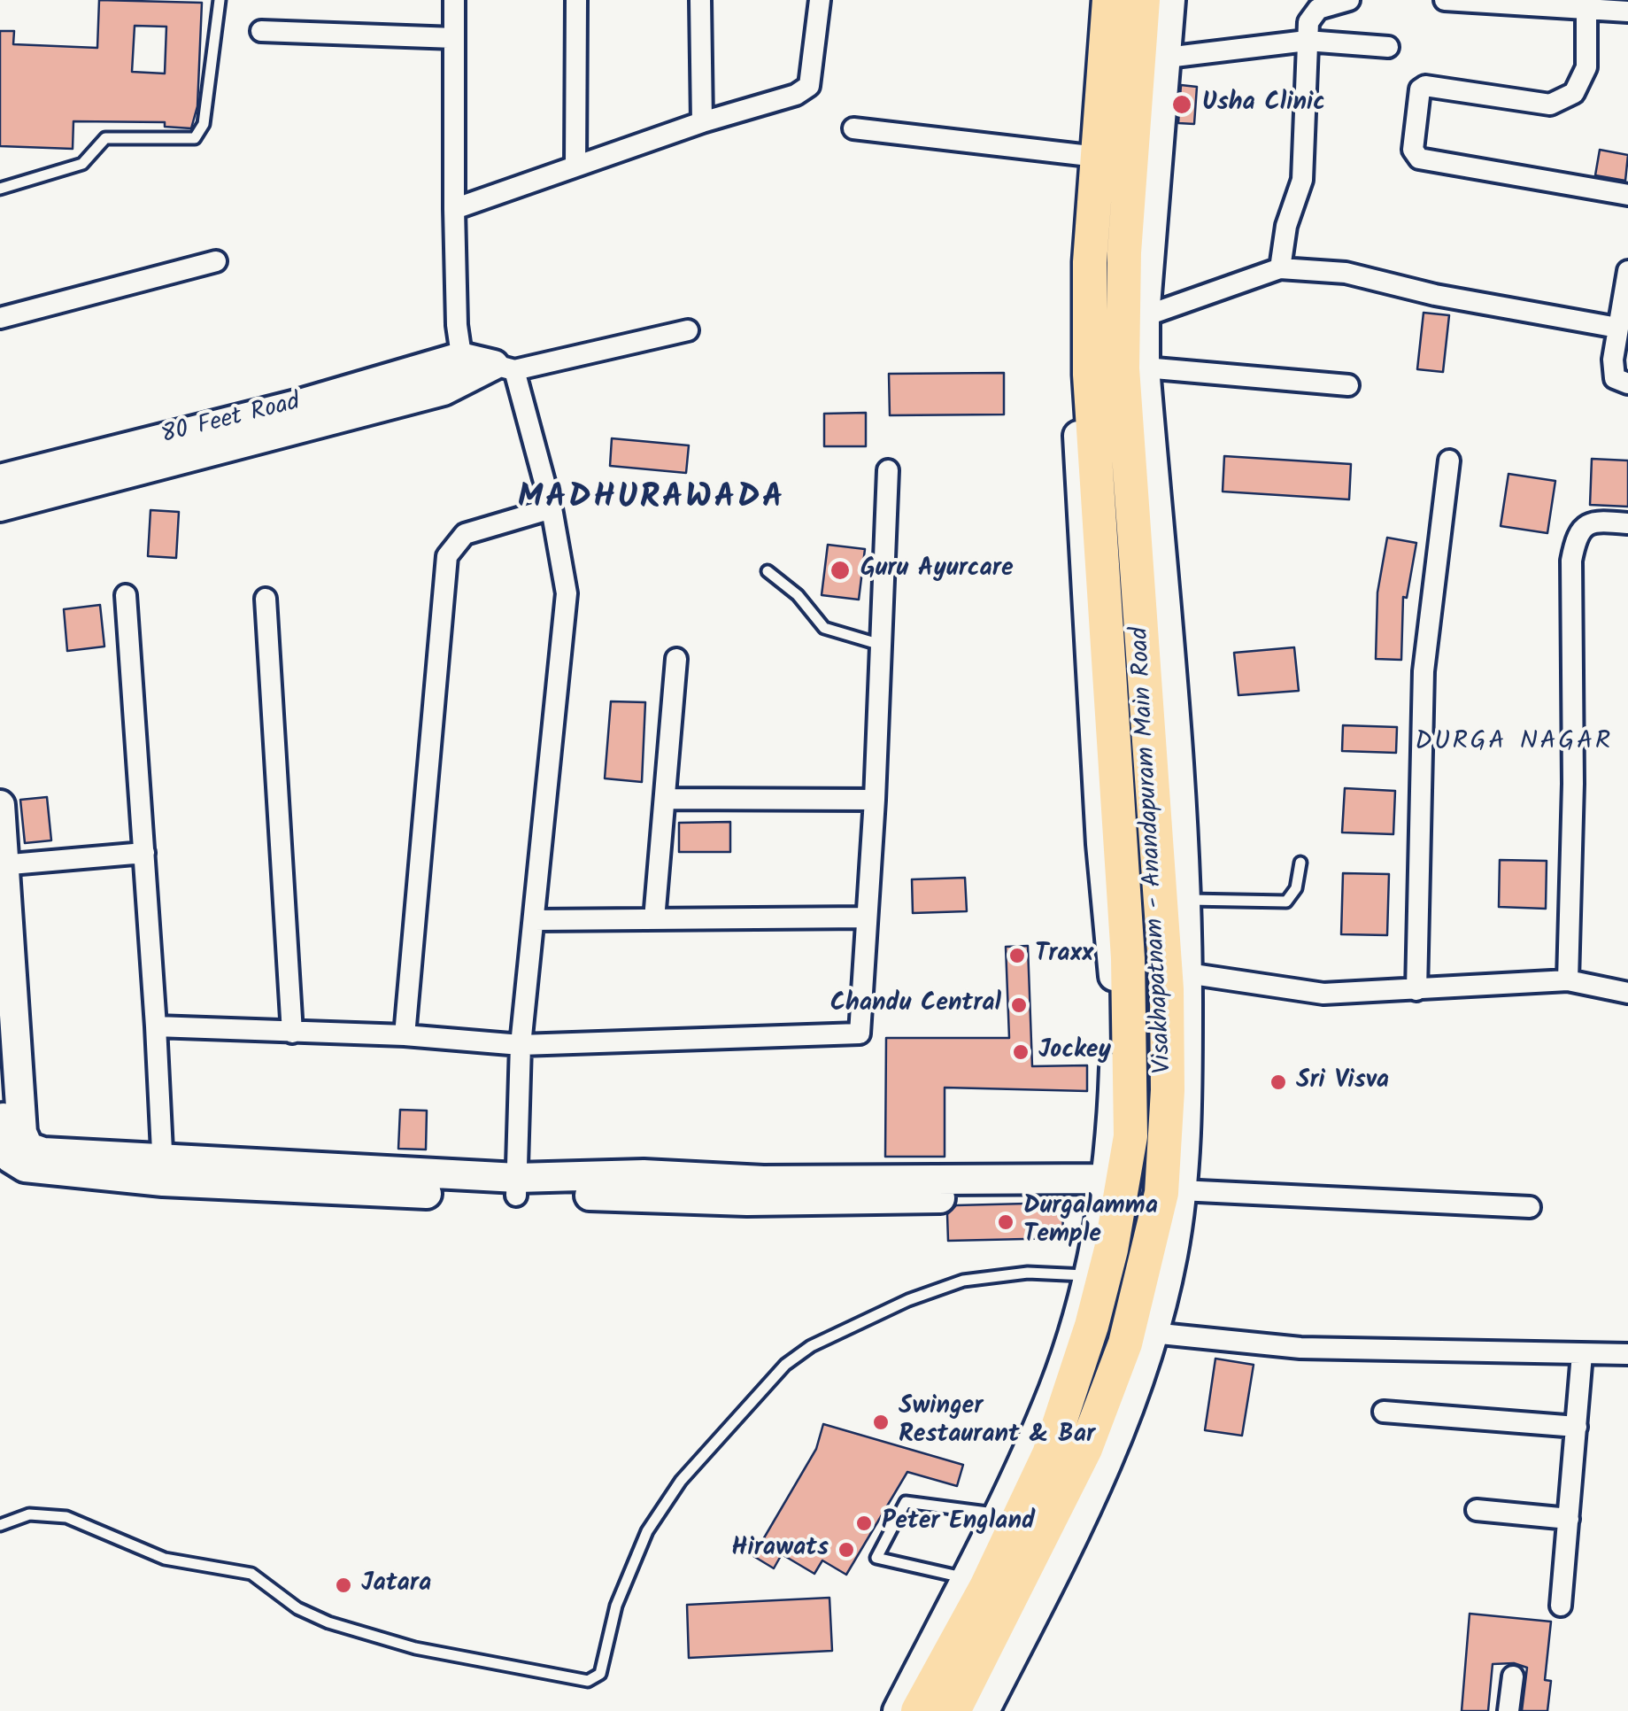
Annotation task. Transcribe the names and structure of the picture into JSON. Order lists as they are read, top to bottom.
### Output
{
  "streets": {
    "main road": ["Visakhapatnam - Anandapuram Main Road"],
    "street": ["80 Feet Road"]
  },
  "districts": ["MADHURAWADA", "DURGA NAGAR"],
  "places": [
    "Usha Clinic",
    "Guru Ayurcare",
    "Traxx",
    "Chandu Central",
    "Jockey",
    "Sri Visva",
    "Durgalamma Temple",
    "Swinger Restaurant & Bar",
    "Peter England",
    "Hirawats",
    "Jatara"
  ]
}
